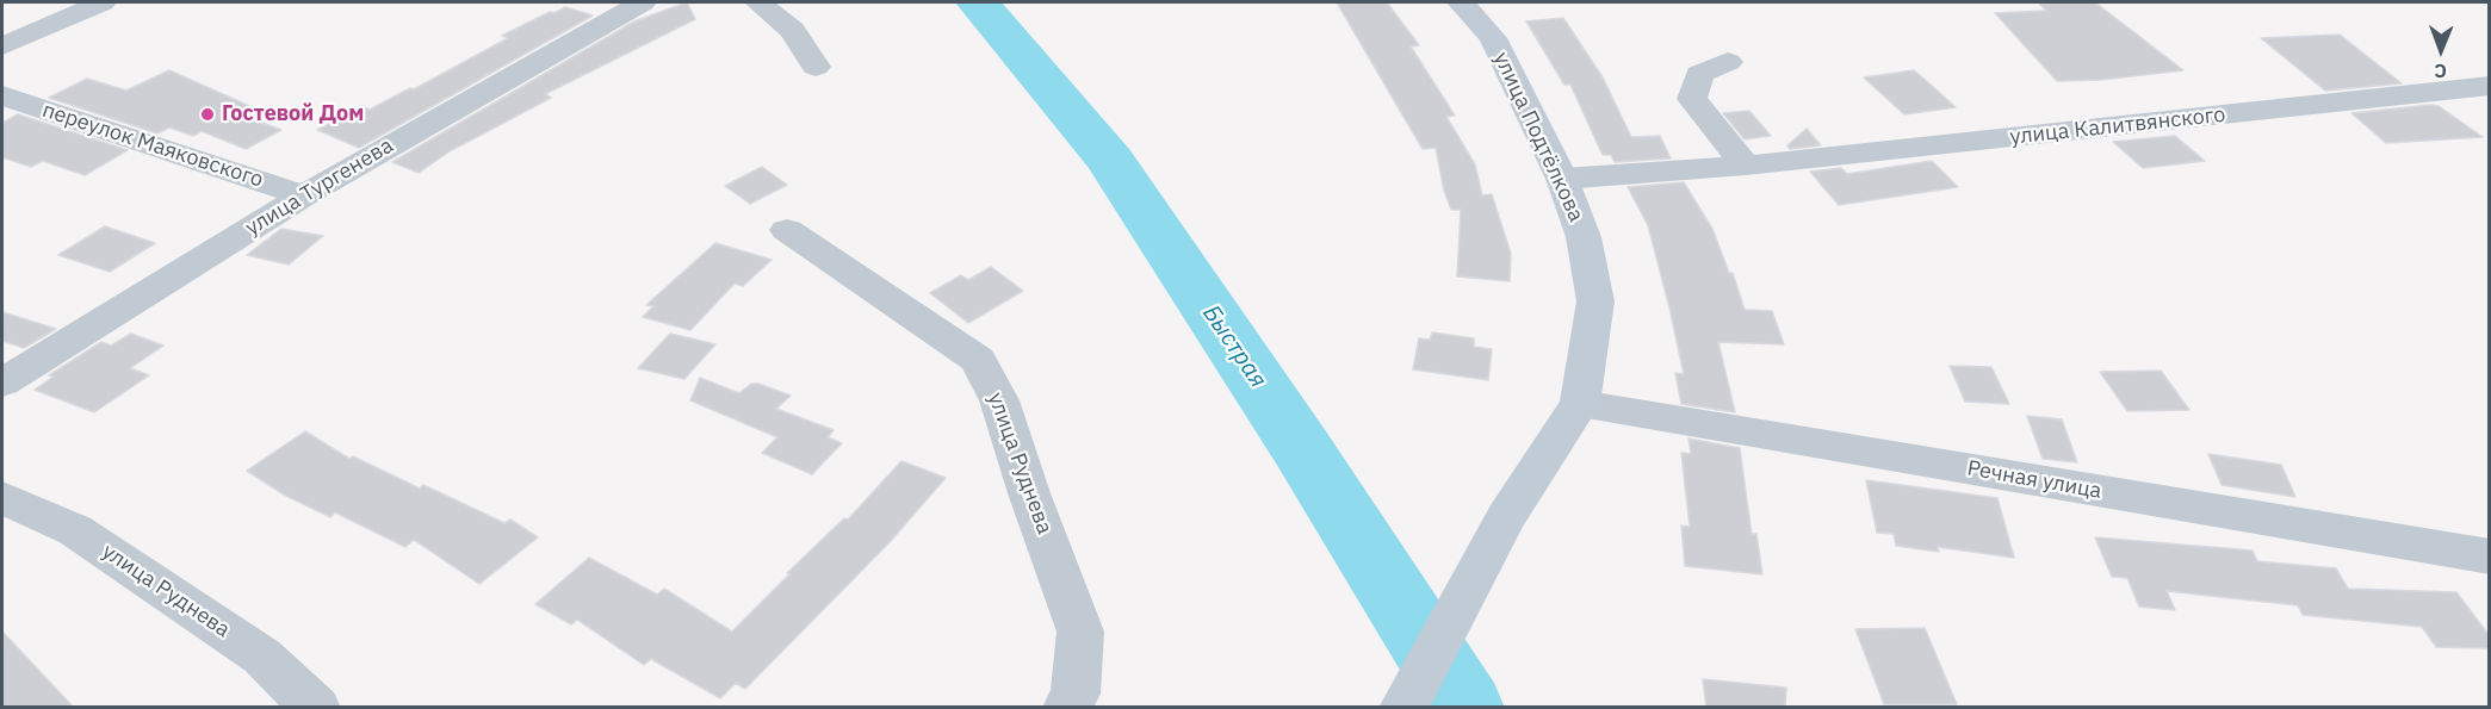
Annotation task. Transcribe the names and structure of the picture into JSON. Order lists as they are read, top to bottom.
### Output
{
  "streets": {
    "main road": ["улица Подтёлкова"],
    "street": [
      "улица Калитвянского",
      "переулок Маяковского",
      "улица Тургенева",
      "улица Руднева",
      "Речная улица"
    ]
  },
  "crossings": [
    ["улица Калитвянского", "улица Подтёлкова"],
    ["улица Подтёлкова", "Речная улица"],
    ["переулок Маяковского", "улица Тургенева"]
  ],
  "water": ["Быстрая"],
  "places": ["Гостевой Дом"],
  "north": "bottom"
}
